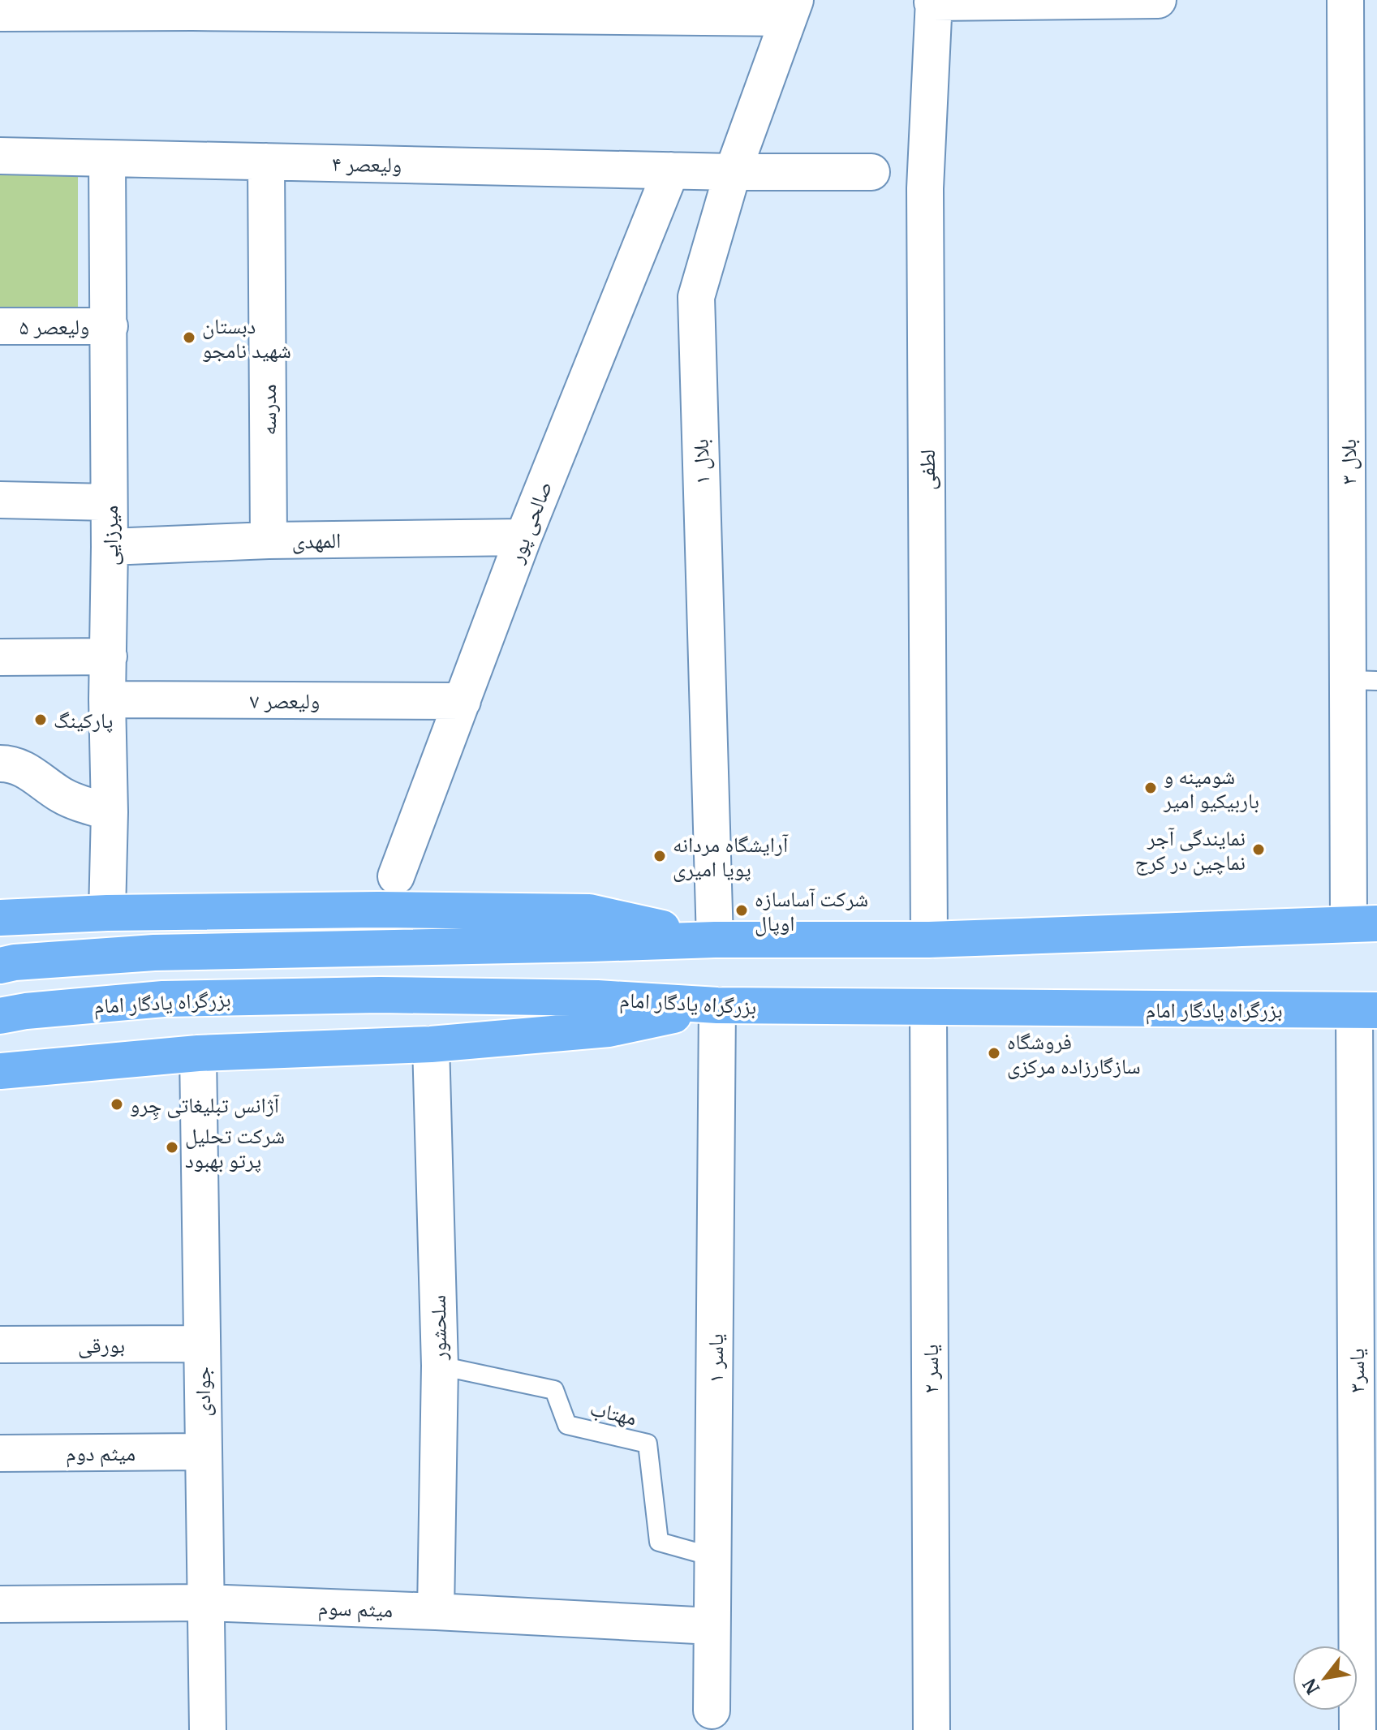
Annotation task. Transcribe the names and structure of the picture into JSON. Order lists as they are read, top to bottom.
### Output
{
  "streets": {
    "highway": ["بزرگراه یادگار امام"],
    "street": [
      "ولیعصر ۴",
      "ولیعصر ۵",
      "مدرسه",
      "بلال ۱",
      "بلال ۳",
      "لطفی",
      "صالحی پور",
      "میرزایی",
      "المهدی",
      "ولیعصر ۷",
      "سلحشور",
      "بورقی",
      "یاسر ۱",
      "یاسر ۲",
      "یاسر۳",
      "جوادی",
      "میثم دوم",
      "میثم سوم"
    ],
    "lane": ["مهتاب"]
  },
  "crossings": [
    ["ولیعصر ۴", "مدرسه"],
    ["ولیعصر ۴", "بلال ۱"],
    ["ولیعصر ۴", "صالحی پور"],
    ["ولیعصر ۴", "میرزایی"],
    ["ولیعصر ۵", "میرزایی"],
    ["مدرسه", "المهدی"],
    ["صالحی پور", "المهدی"],
    ["صالحی پور", "ولیعصر ۷"],
    ["میرزایی", "المهدی"],
    ["میرزایی", "ولیعصر ۷"],
    ["بزرگراه یادگار امام", "یاسر ۱"],
    ["بزرگراه یادگار امام", "یاسر ۲"],
    ["بزرگراه یادگار امام", "یاسر۳"],
    ["سلحشور", "مهتاب"],
    ["سلحشور", "میثم سوم"],
    ["بورقی", "جوادی"],
    ["یاسر ۱", "مهتاب"],
    ["یاسر ۱", "میثم سوم"],
    ["جوادی", "میثم دوم"],
    ["جوادی", "میثم سوم"]
  ],
  "places": [
    "دبستان شهید نامجو",
    "پارکینگ",
    "شومینه و باربیکیو امیر",
    "نمایندگی آجر نماچین در کرج",
    "آرایشگاه مردانه پویا امیری",
    "شرکت آساسازه اوپال",
    "فروشگاه سازگارزاده مرکزی",
    "آژانس تبلیغاتی چِرو",
    "شرکت تحلیل پرتو بهبود"
  ],
  "north": "bottom left"
}
